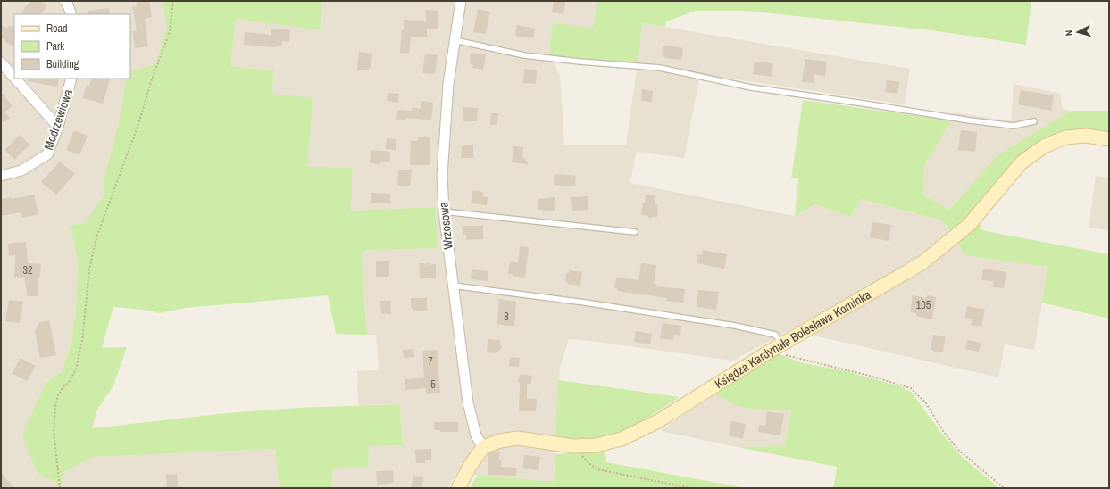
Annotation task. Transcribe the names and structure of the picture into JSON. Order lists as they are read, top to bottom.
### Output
{
  "streets": {
    "street": ["Modrzewiowa", "Wrzosowa", "Księdza Kardynała Bolesława Kominka"]
  },
  "crossings": [
    ["Wrzosowa", "Księdza Kardynała Bolesława Kominka"]
  ],
  "house_numbers": [
    "32",
    "105",
    "8",
    "7",
    "5"
  ],
  "legend": ["Road", "Park", "Building"],
  "north": "left"
}
